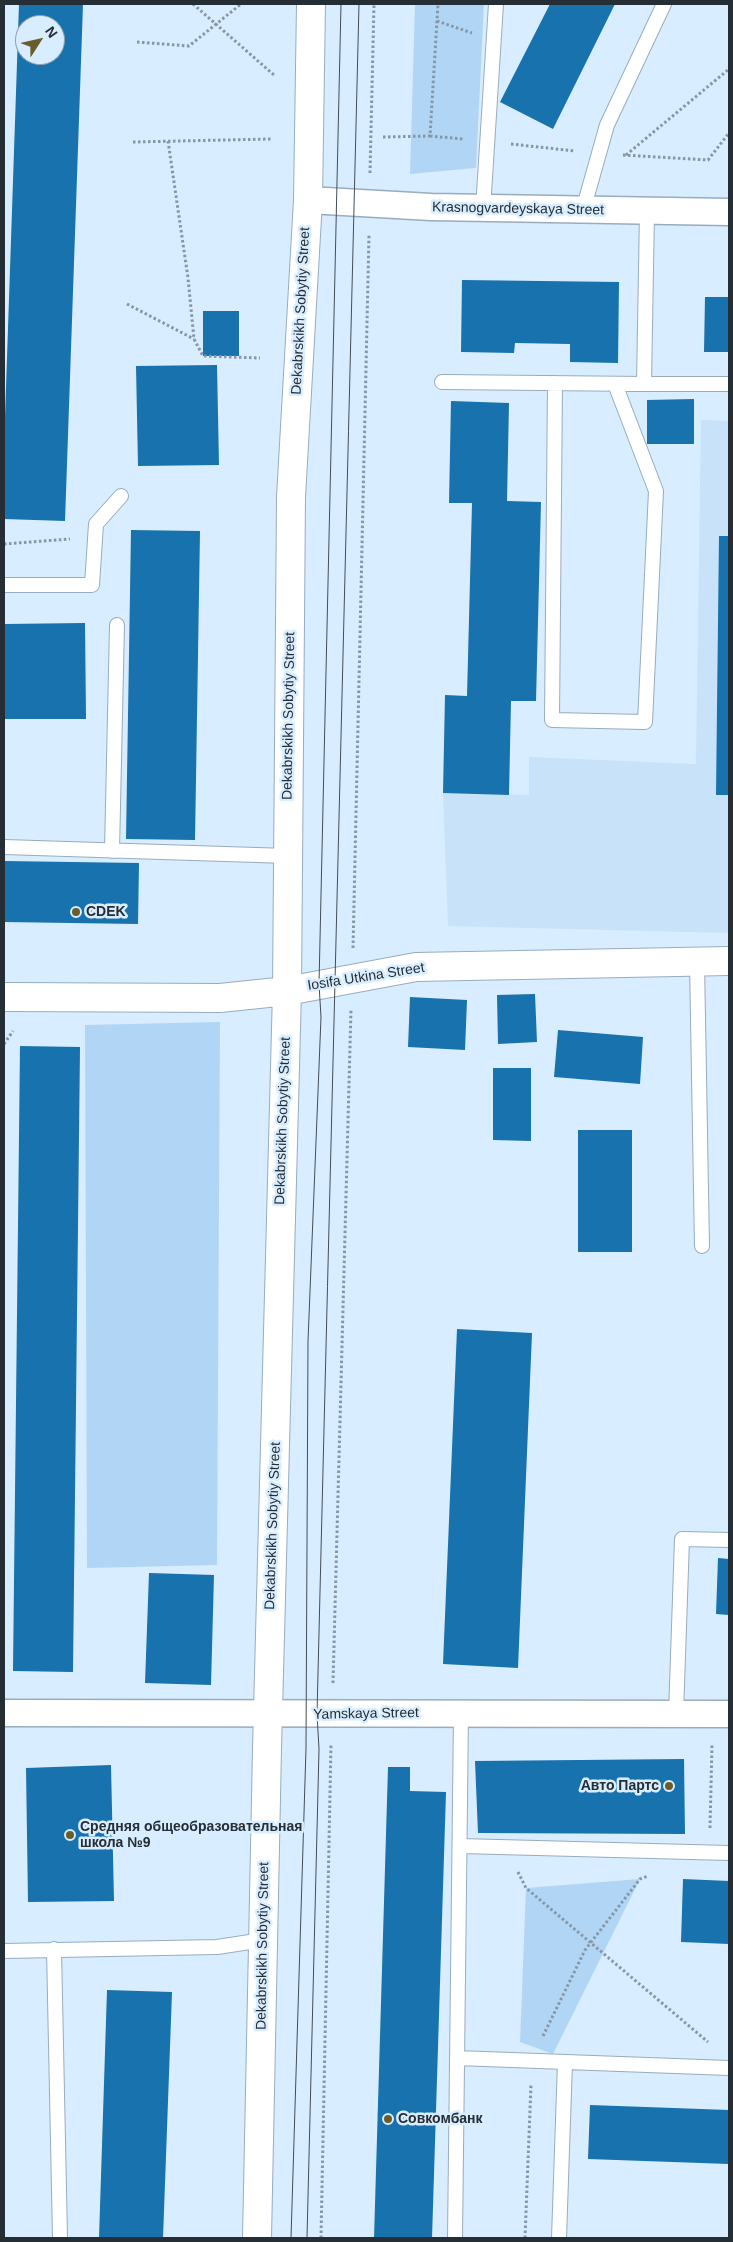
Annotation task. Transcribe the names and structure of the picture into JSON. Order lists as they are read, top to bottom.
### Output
{
  "streets": {
    "main road": ["Dekabrskikh Sobytiy Street", "Iosifa Utkina Street"],
    "street": ["Krasnogvardeyskaya Street", "Yamskaya Street"]
  },
  "crossings": [
    ["Krasnogvardeyskaya Street", "Dekabrskikh Sobytiy Street"],
    ["Dekabrskikh Sobytiy Street", "Iosifa Utkina Street"],
    ["Dekabrskikh Sobytiy Street", "Yamskaya Street"]
  ],
  "places": [
    "CDEK",
    "Авто Партс",
    "Средняя общеобразовательная школа №9",
    "Совкомбанк"
  ],
  "north": "top right"
}
